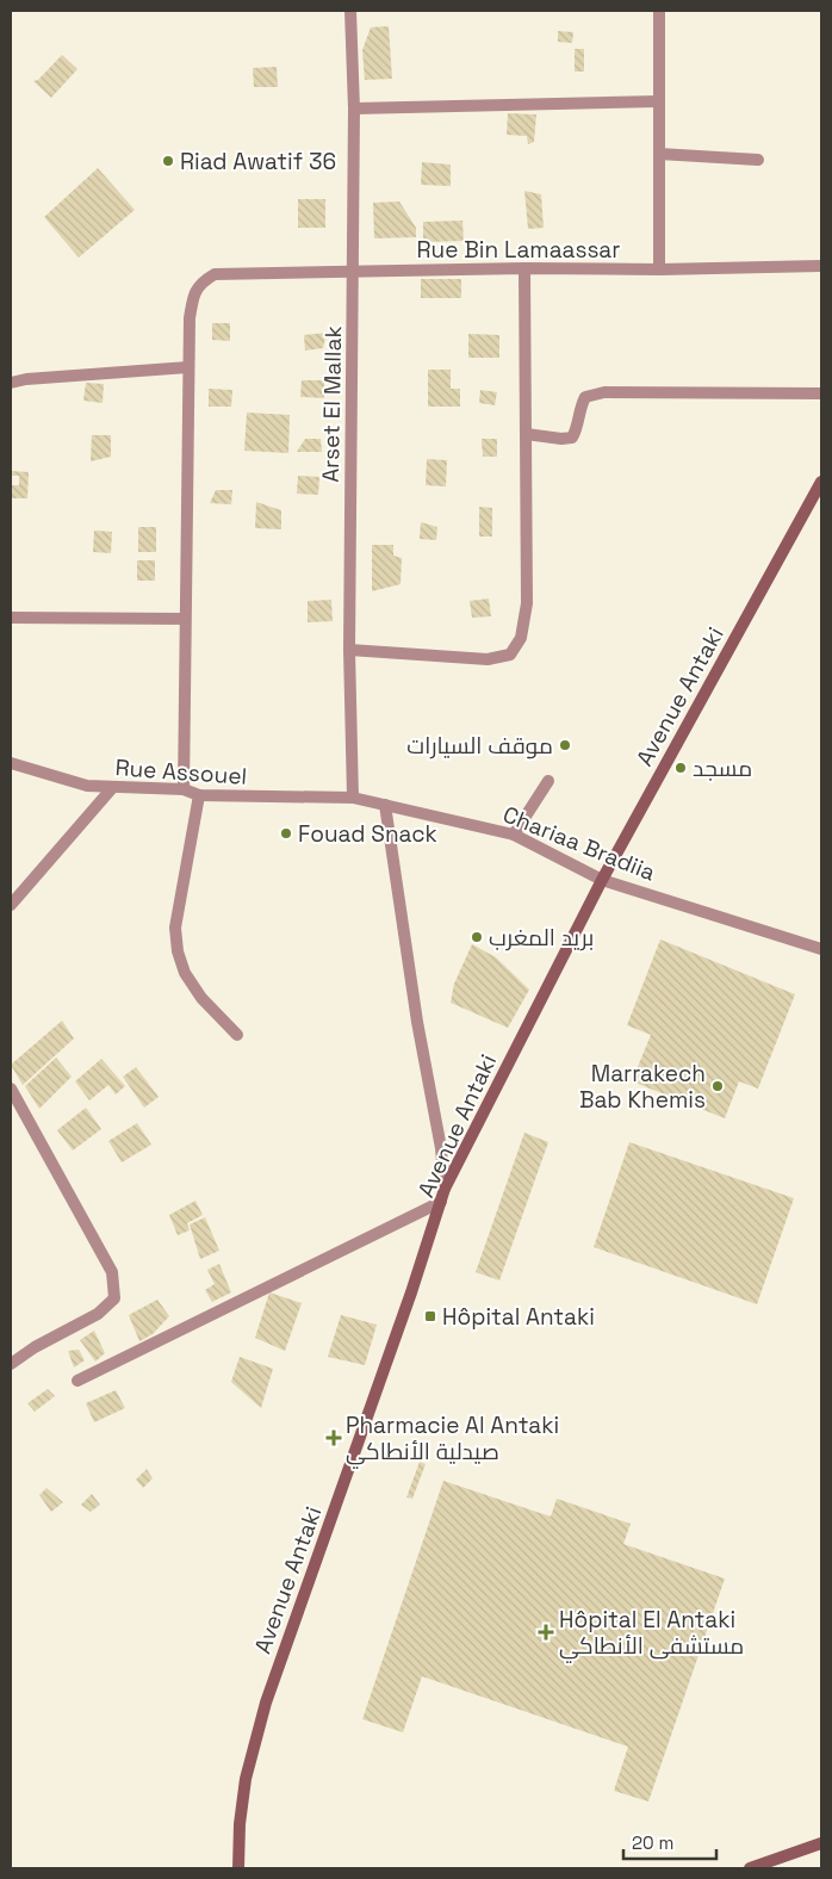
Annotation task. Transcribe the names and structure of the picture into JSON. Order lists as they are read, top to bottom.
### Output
{
  "streets": {
    "street": [
      "Rue Bin Lamaassar",
      "Arset El Mallak",
      "Avenue Antaki",
      "Rue Assouel",
      "Chariaa Bradiia"
    ]
  },
  "crossings": [
    ["Rue Bin Lamaassar", "Arset El Mallak"],
    ["Arset El Mallak", "Rue Assouel"],
    ["Arset El Mallak", "Chariaa Bradiia"],
    ["Avenue Antaki", "Chariaa Bradiia"],
    ["Rue Assouel", "Chariaa Bradiia"]
  ],
  "places": {
    "other": [
      "Riad Awatif 36",
      "موقف السيارات",
      "مسجد",
      "Fouad Snack",
      "بريد المغرب",
      "Marrakech Bab Khemis"
    ],
    "transit": ["Hôpital Antaki"],
    "health": ["Pharmacie Al Antaki صيدلية الأنطاكي", "Hôpital El Antaki مستشفى الأنطاكي"]
  },
  "scale_bar": "20 m"
}
